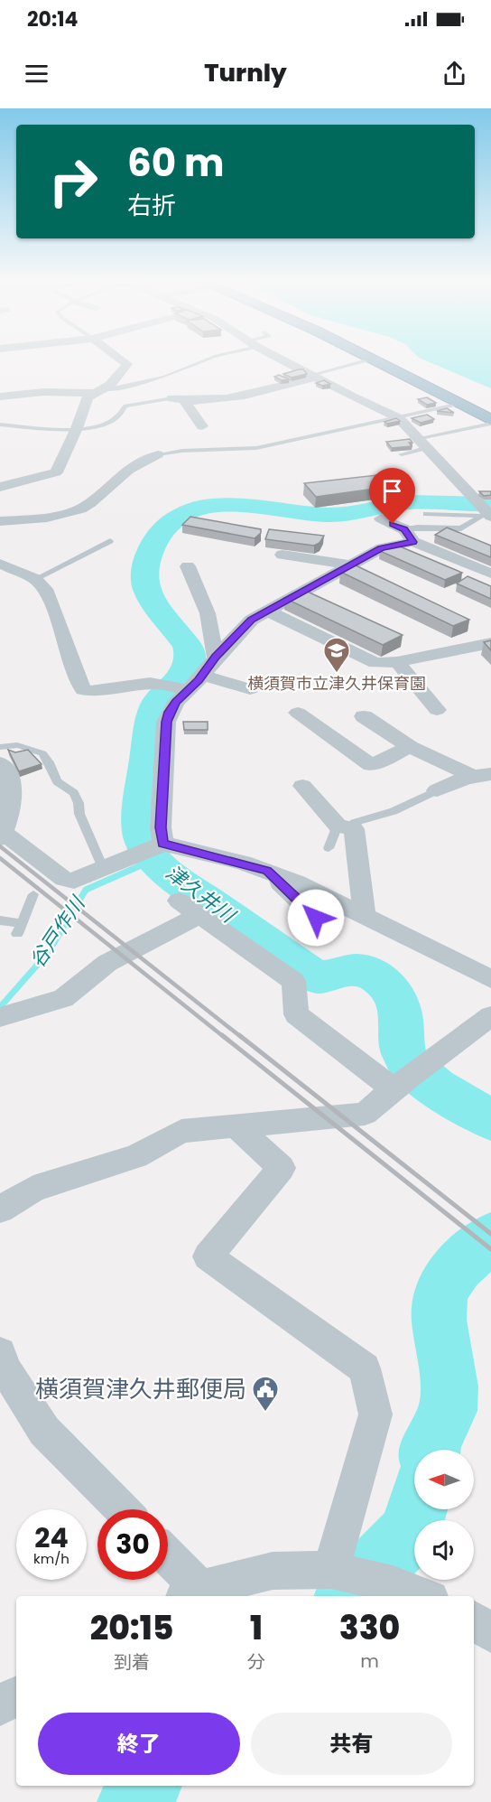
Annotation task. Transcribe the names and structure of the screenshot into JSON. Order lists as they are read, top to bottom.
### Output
{
  "water": ["津久井川", "谷戸作川"],
  "places": {
    "school or university": ["横須賀市立津久井保育園"],
    "public building": ["横須賀津久井郵便局"]
  },
  "north": "left",
  "page": {
    "status": "20:14",
    "header": "Turnly",
    "turn": ["60 m", "右折"],
    "speed": "24 km/h",
    "limit": "30",
    "eta": [
      "20:15",
      "到着",
      "1",
      "分",
      "330",
      "m"
    ],
    "buttons": ["終了", "共有"]
  }
}
